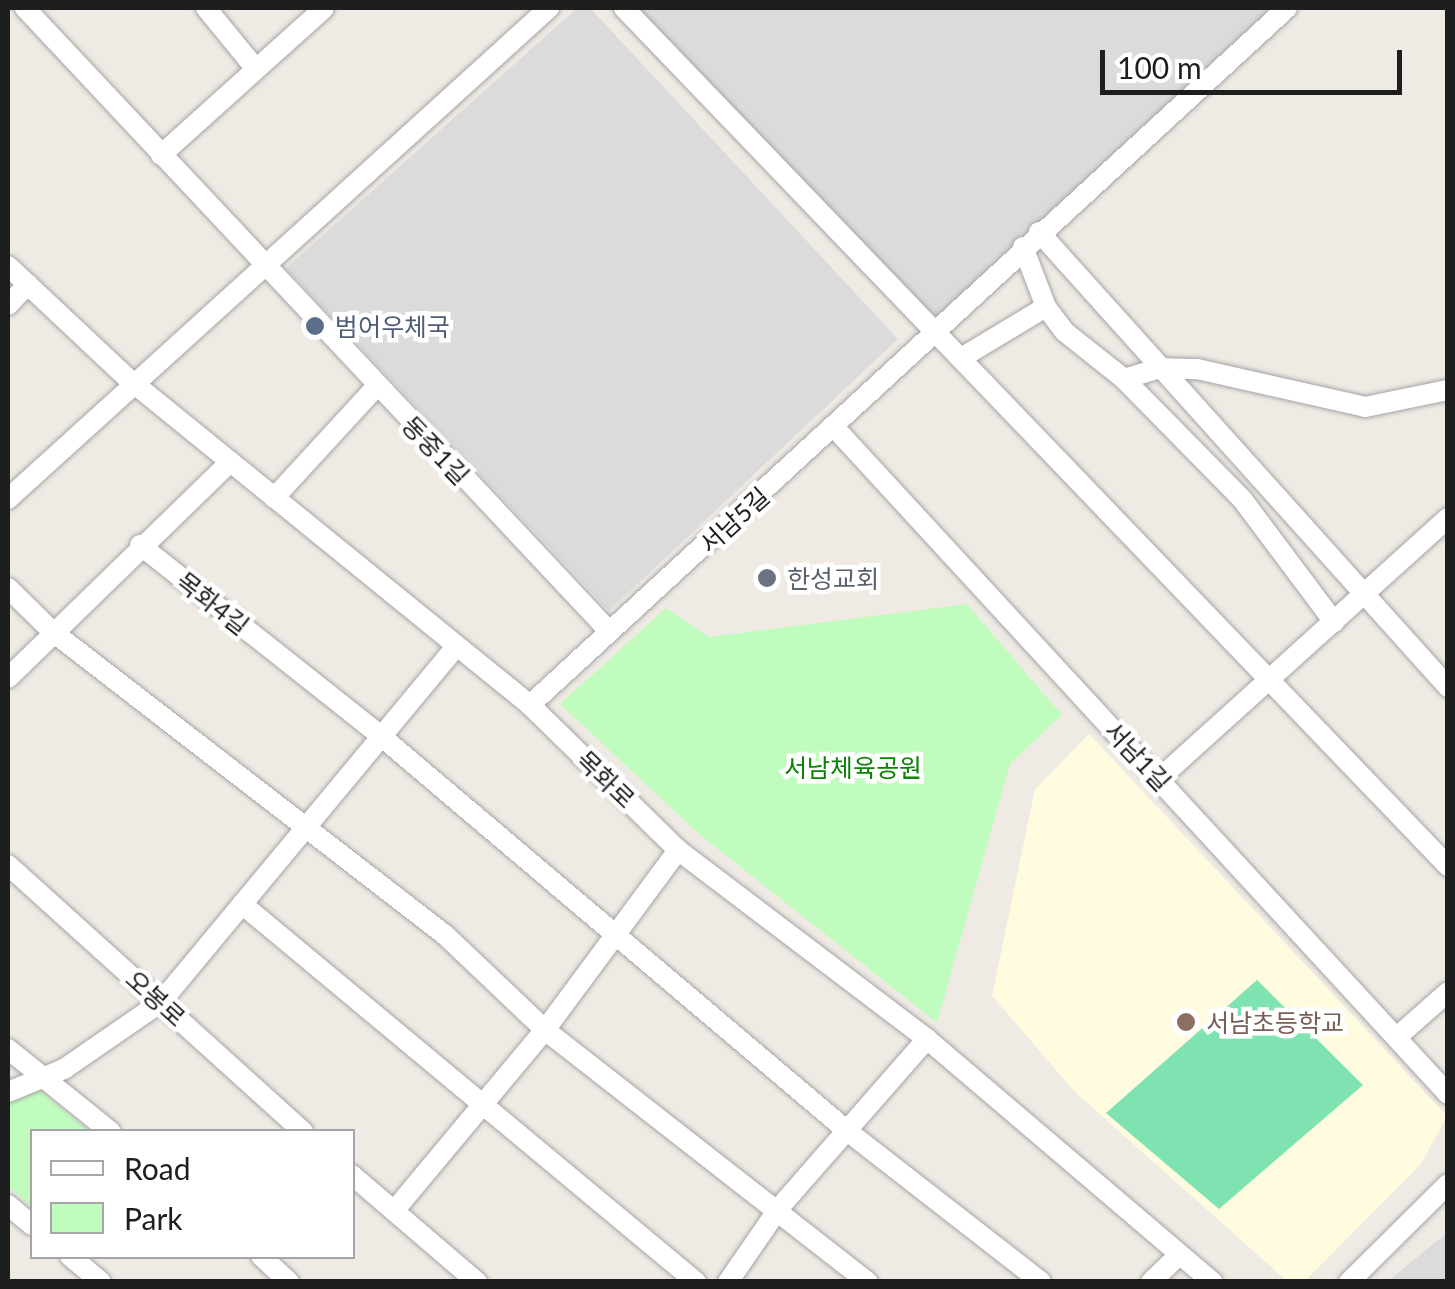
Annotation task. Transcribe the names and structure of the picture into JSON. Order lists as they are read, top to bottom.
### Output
{
  "streets": {
    "street": [
      "동중1길",
      "서남5길",
      "목화4길",
      "서남1길",
      "목화로",
      "오봉로"
    ]
  },
  "crossings": [
    ["동중1길", "서남5길"],
    ["서남5길", "서남1길"],
    ["서남5길", "목화로"]
  ],
  "parks": ["서남체육공원"],
  "places": ["범어우체국", "한성교회", "서남초등학교"],
  "legend": ["Road", "Park"],
  "scale_bar": "100 m"
}
